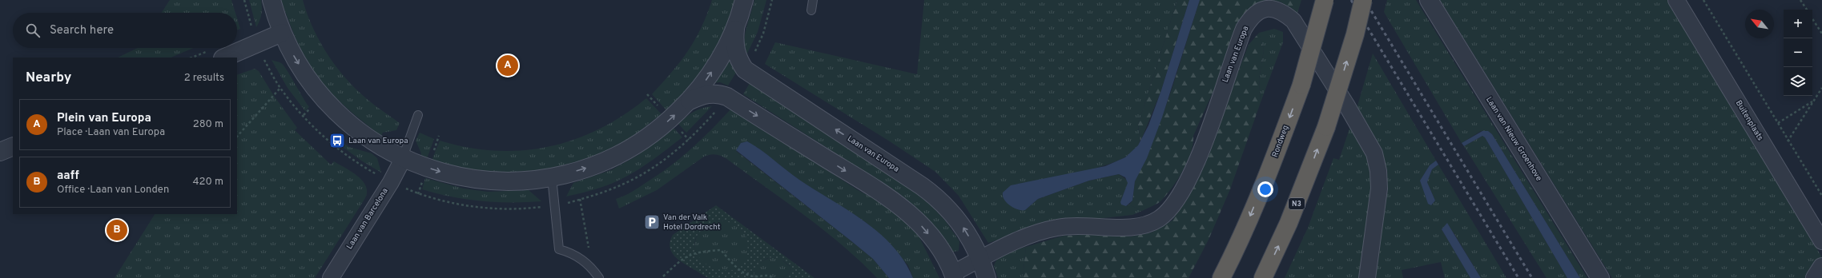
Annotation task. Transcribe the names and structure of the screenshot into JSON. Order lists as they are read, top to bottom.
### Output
{
  "streets": {
    "highway": ["Rondweg", "N3"],
    "street": [
      "Laan van Europa",
      "Buitenplaats",
      "Laan van Nieuw Groenhove",
      "Laan van Barcelona"
    ]
  },
  "crossings": [
    ["Laan van Europa", "Laan van Barcelona"]
  ],
  "places": {
    "bus stop": ["Laan van Europa"],
    "parking": ["Van der Valk Hotel Dordrecht"]
  },
  "north": "top left",
  "page": {
    "map_buttons": ["+", "−"],
    "search": "Search here",
    "pins": ["A", "B"],
    "heading": ["Nearby", "2 results"],
    "list": [
      {
        "mark": "A",
        "name": "Plein van Europa",
        "note": "Place · Laan van Europa",
        "value": "280 m"
      },
      {
        "mark": "B",
        "name": "aaff",
        "note": "Office · Laan van Londen",
        "value": "420 m"
      }
    ]
  }
}
